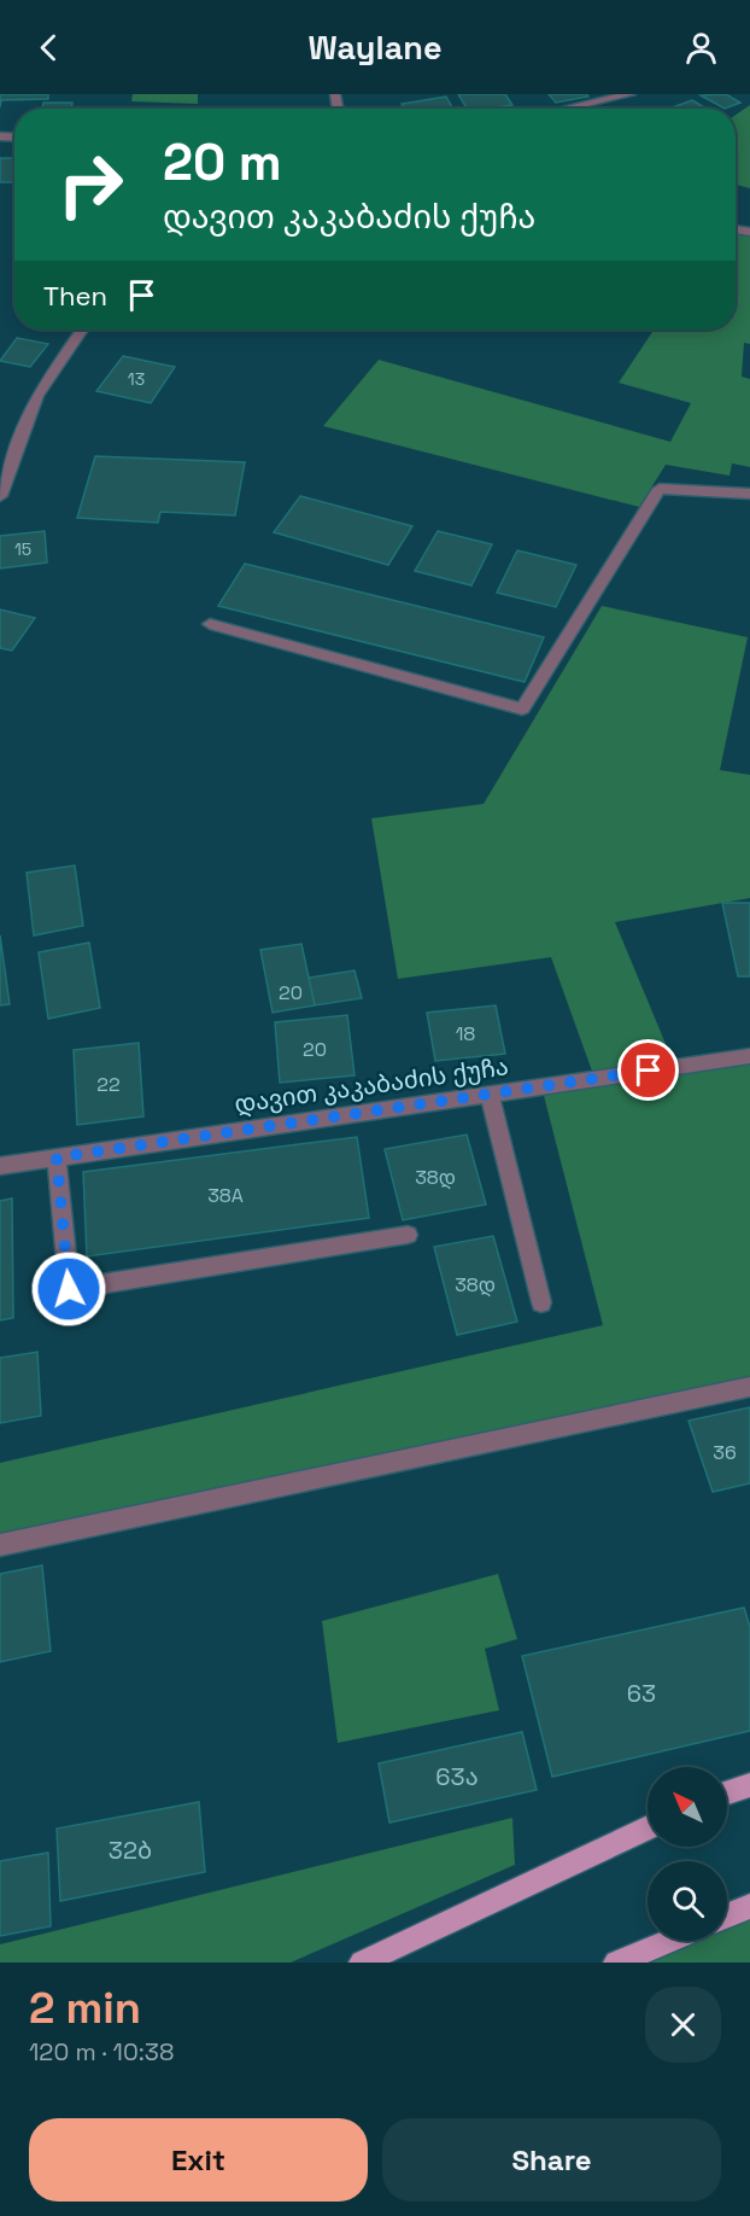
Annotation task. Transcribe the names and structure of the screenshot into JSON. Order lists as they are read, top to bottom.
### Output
{
  "streets": {
    "street": ["დავით კაკაბაძის ქუჩა"]
  },
  "house_numbers": [
    "13",
    "15",
    "20",
    "18",
    "20",
    "22",
    "38დ",
    "38A",
    "38დ",
    "36",
    "63",
    "63ა",
    "32ბ"
  ],
  "north": "top left",
  "page": {
    "header": "Waylane",
    "turn": ["20 m", "დავით კაკაბაძის ქუჩა"],
    "then": "Then",
    "heading": ["2 min", "120 m · 10:38"],
    "buttons": ["Exit", "Share"]
  }
}
